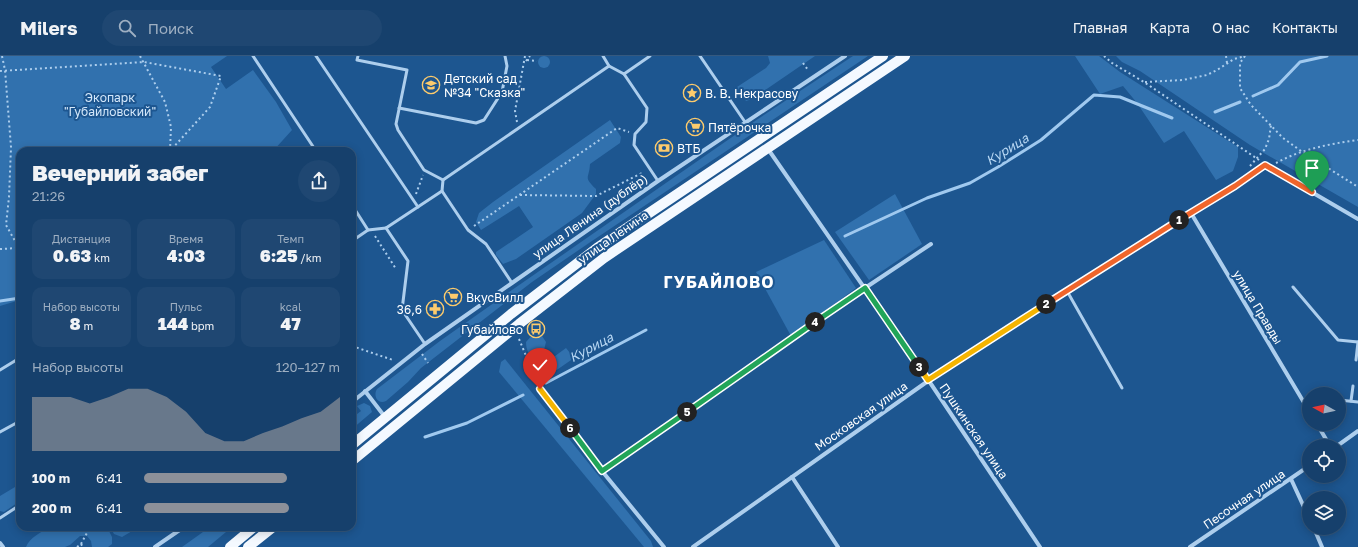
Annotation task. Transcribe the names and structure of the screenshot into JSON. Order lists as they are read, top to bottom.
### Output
{
  "streets": {
    "main road": ["улица Ленина"],
    "street": [
      "улица Ленина (дублёр)",
      "улица Правды",
      "Московская улица",
      "Пушкинская улица",
      "Песочная улица"
    ]
  },
  "crossings": [
    ["улица Ленина", "Пушкинская улица"],
    ["улица Правды", "Московская улица"],
    ["Московская улица", "Пушкинская улица"]
  ],
  "districts": ["ГУБАЙЛОВО"],
  "water": ["Курица"],
  "parks": ["Экопарк \"Губайловский\""],
  "places": {
    "school or university": ["Детский сад №34 \"Сказка\""],
    "place": ["В. В. Некрасову"],
    "supermarket": ["Пятёрочка", "ВкусВилл"],
    "bank": ["ВТБ"],
    "pharmacy": ["36,6"],
    "bus stop": ["Губайлово"]
  },
  "north": "left",
  "page": {
    "header": "Milers",
    "search": "Поиск",
    "nav": [
      "Главная",
      "Карта",
      "О нас",
      "Контакты"
    ],
    "heading": ["Вечерний забег", "21:26"],
    "pins": [
      "1",
      "2",
      "4",
      "3",
      "5",
      "6"
    ],
    "stats": [
      ["Дистанция", "0.63 km"],
      ["Время", "4:03"],
      ["Темп", "6:25 /km"],
      ["Набор высоты", "8 m"],
      ["Пульс", "144 bpm"],
      ["kcal", "47"]
    ],
    "chart": ["Набор высоты", "120–127 m"],
    "list": [
      {
        "name": "100 m",
        "note": "6:41"
      },
      {
        "name": "200 m",
        "note": "6:41"
      }
    ]
  }
}
